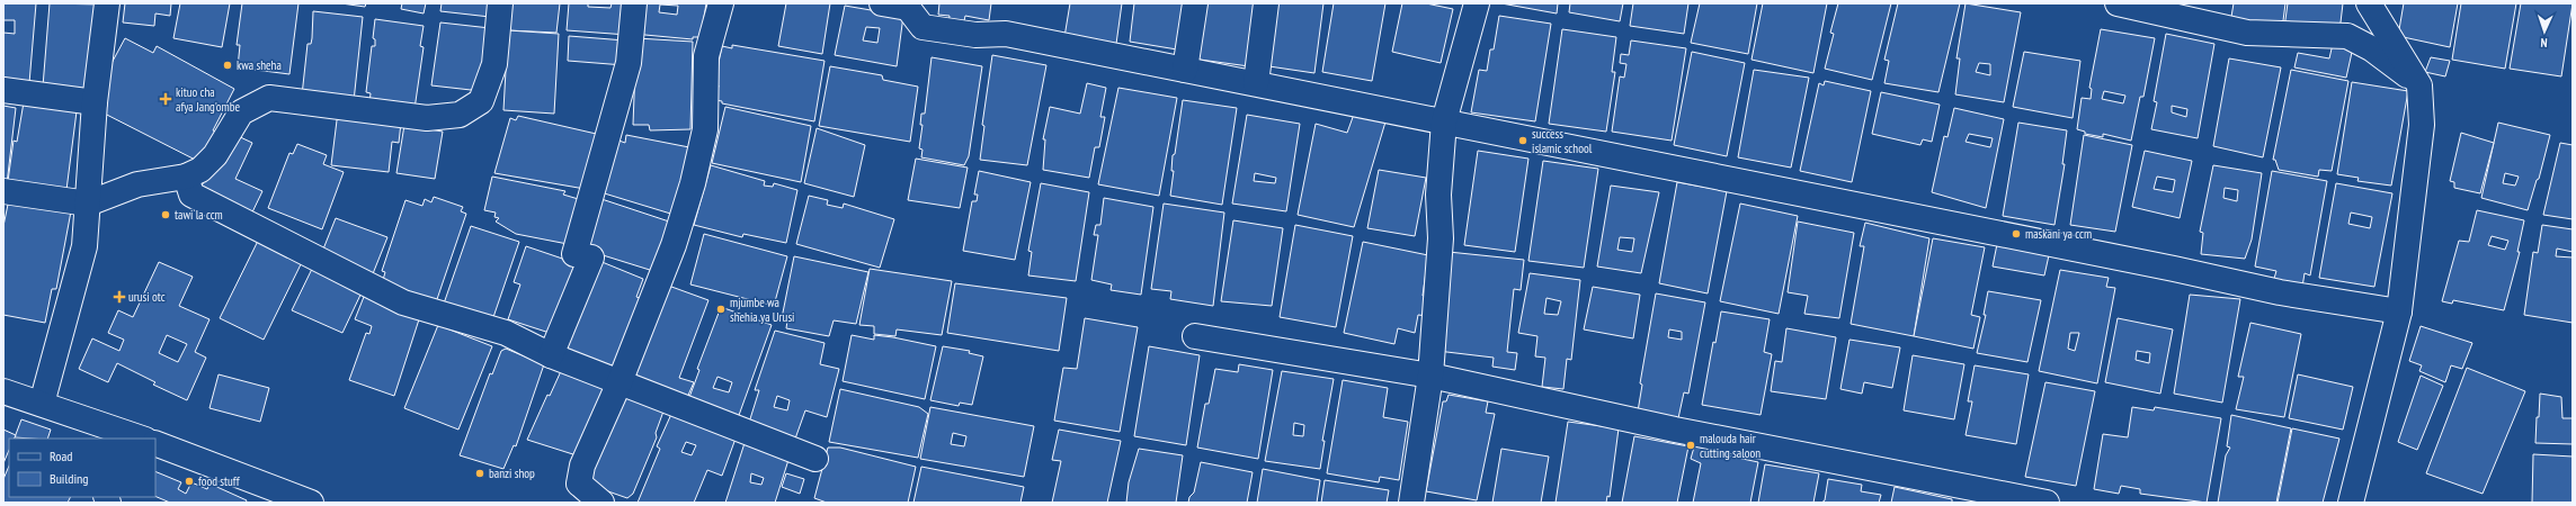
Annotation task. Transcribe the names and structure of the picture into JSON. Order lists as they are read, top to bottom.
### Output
{
  "places": {
    "other": [
      "kwa sheha",
      "success islamic school",
      "tawi la ccm",
      "maskani ya ccm",
      "mjumbe wa shehia ya Urusi",
      "malouda hair cutting saloon",
      "banzi shop",
      "food stuff"
    ],
    "health": ["kituo cha afya Jang'ombe", "urusi otc"]
  },
  "legend": ["Road", "Building"],
  "north": "bottom"
}
